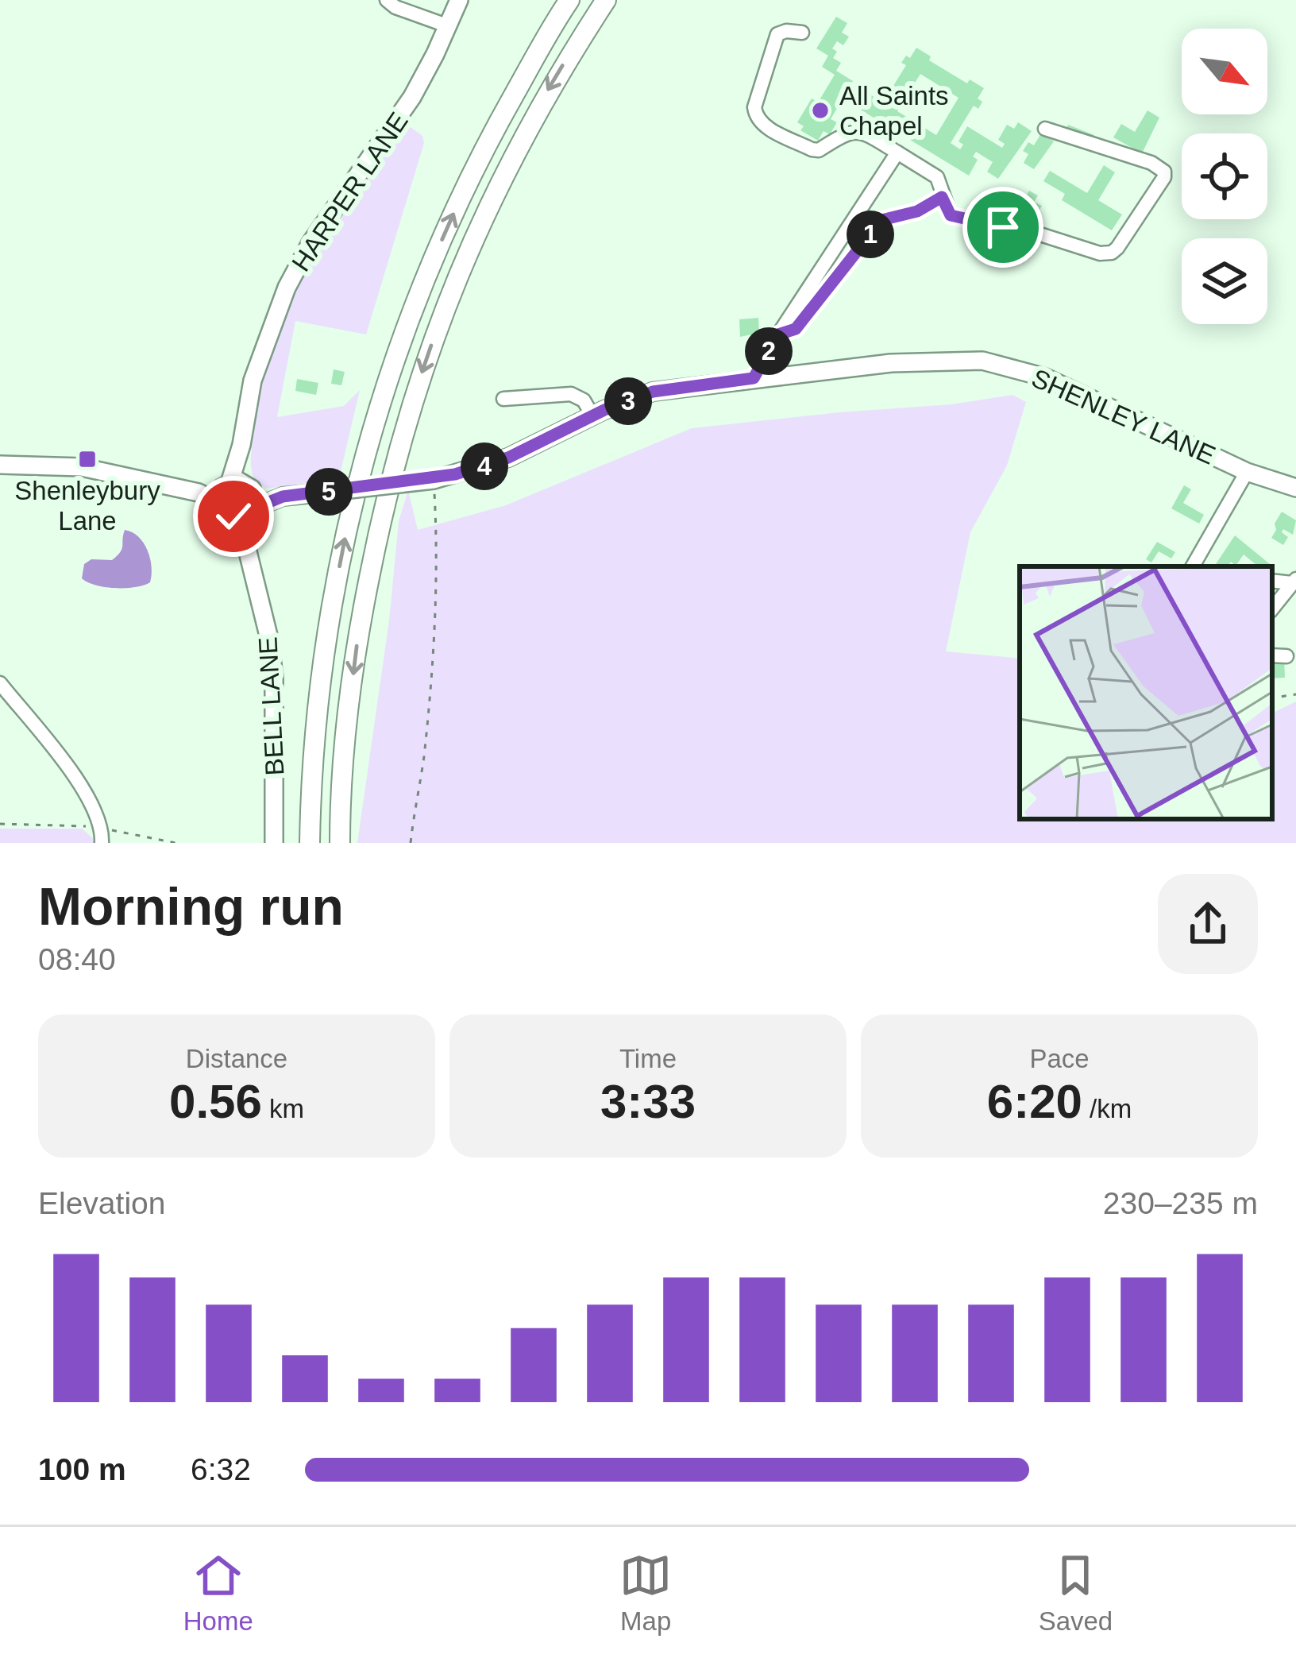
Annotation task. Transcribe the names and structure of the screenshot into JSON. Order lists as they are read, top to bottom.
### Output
{
  "streets": {
    "main road": ["HARPER LANE", "SHENLEY LANE", "BELL LANE"]
  },
  "crossings": [
    ["HARPER LANE", "SHENLEY LANE"],
    ["HARPER LANE", "BELL LANE"],
    ["SHENLEY LANE", "BELL LANE"]
  ],
  "places": {
    "other": ["All Saints Chapel"],
    "transit": ["Shenleybury Lane"]
  },
  "north": "bottom right",
  "page": {
    "pins": [
      "1",
      "2",
      "3",
      "4",
      "5"
    ],
    "heading": ["Morning run", "08:40"],
    "stats": [
      ["Distance", "0.56 km"],
      ["Time", "3:33"],
      ["Pace", "6:20 /km"]
    ],
    "chart": ["Elevation", "230–235 m"],
    "list": [
      {
        "name": "100 m",
        "note": "6:32"
      }
    ],
    "tabs": ["Home", "Map", "Saved"]
  }
}
